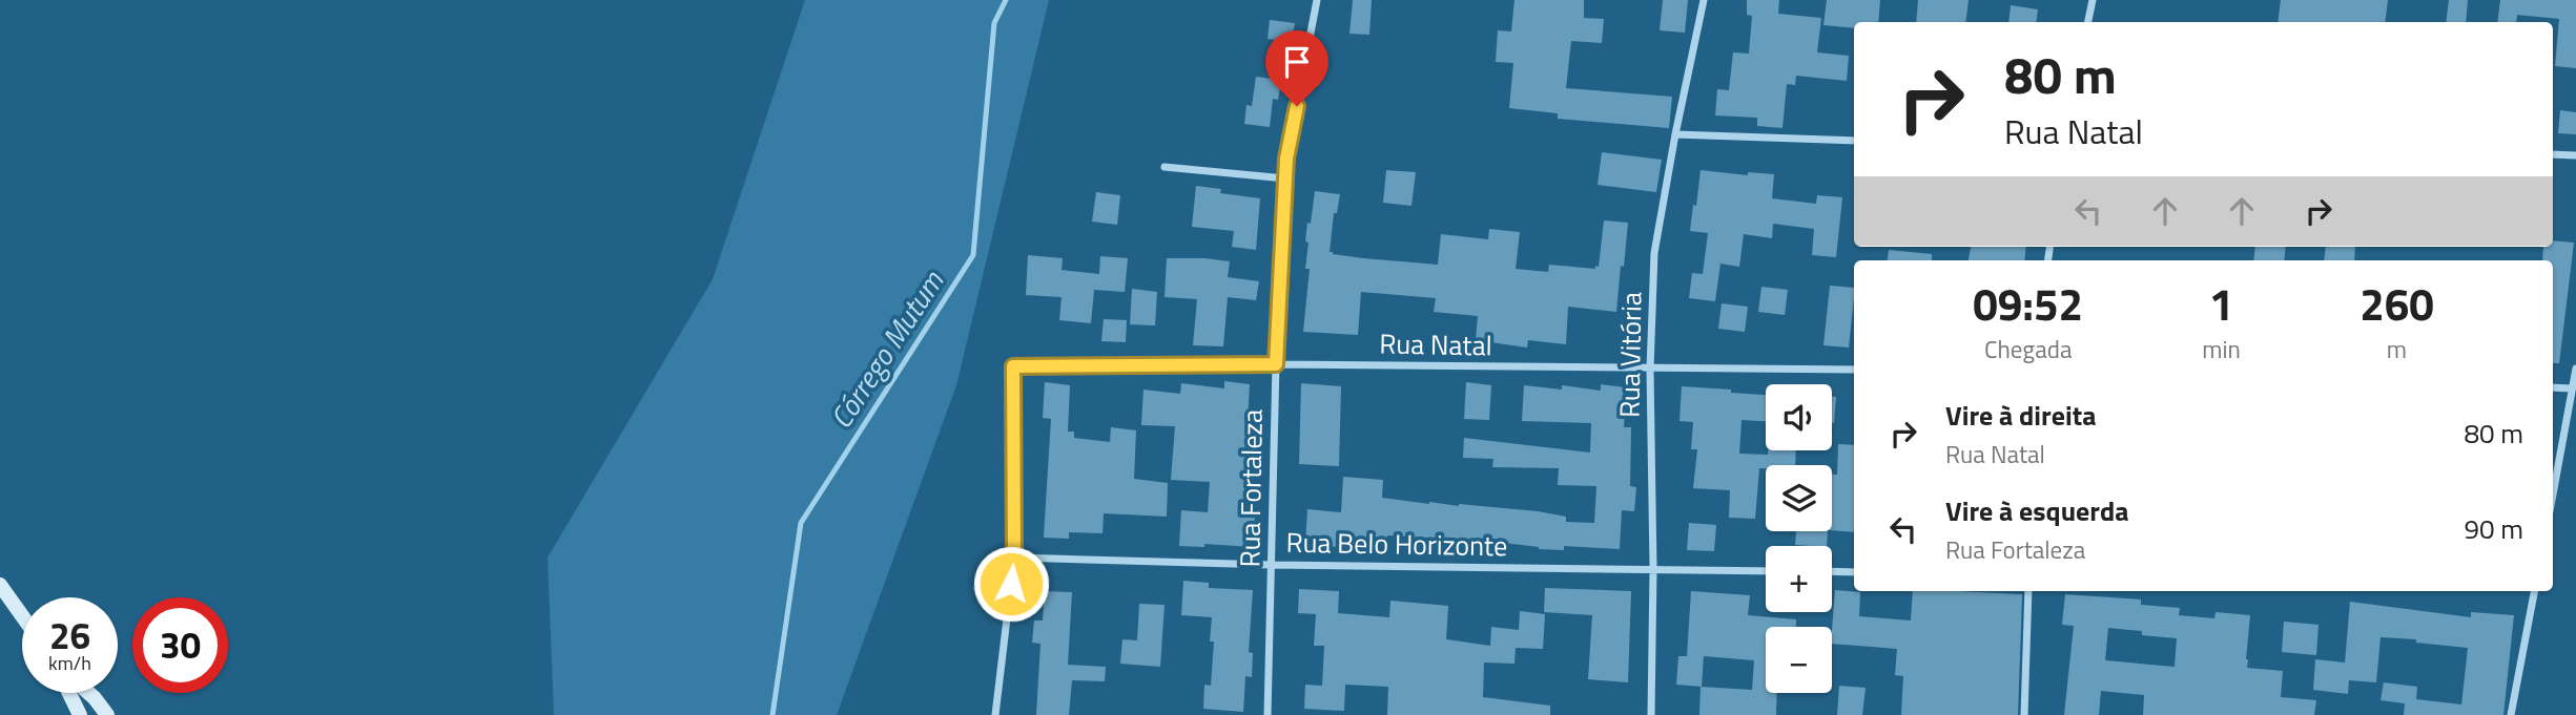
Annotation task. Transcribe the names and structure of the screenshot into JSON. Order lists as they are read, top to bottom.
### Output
{
  "streets": {
    "street": [
      "Rua Natal",
      "Rua Vitória",
      "Rua Fortaleza",
      "Rua Belo Horizonte"
    ]
  },
  "crossings": [
    ["Rua Natal", "Rua Vitória"],
    ["Rua Natal", "Rua Fortaleza"],
    ["Rua Natal", "Rua Belo Horizonte"],
    ["Rua Vitória", "Rua Belo Horizonte"],
    ["Rua Fortaleza", "Rua Belo Horizonte"]
  ],
  "water": ["Córrego Mutum"],
  "page": {
    "turn": ["80 m", "Rua Natal"],
    "eta": [
      "09:52",
      "Chegada",
      "1",
      "min",
      "260",
      "m"
    ],
    "map_buttons": ["+", "−"],
    "list": [
      {
        "name": "Vire à direita",
        "note": "Rua Natal",
        "value": "80 m"
      },
      {
        "name": "Vire à esquerda",
        "note": "Rua Fortaleza",
        "value": "90 m"
      }
    ],
    "speed": "26 km/h",
    "limit": "30"
  }
}
